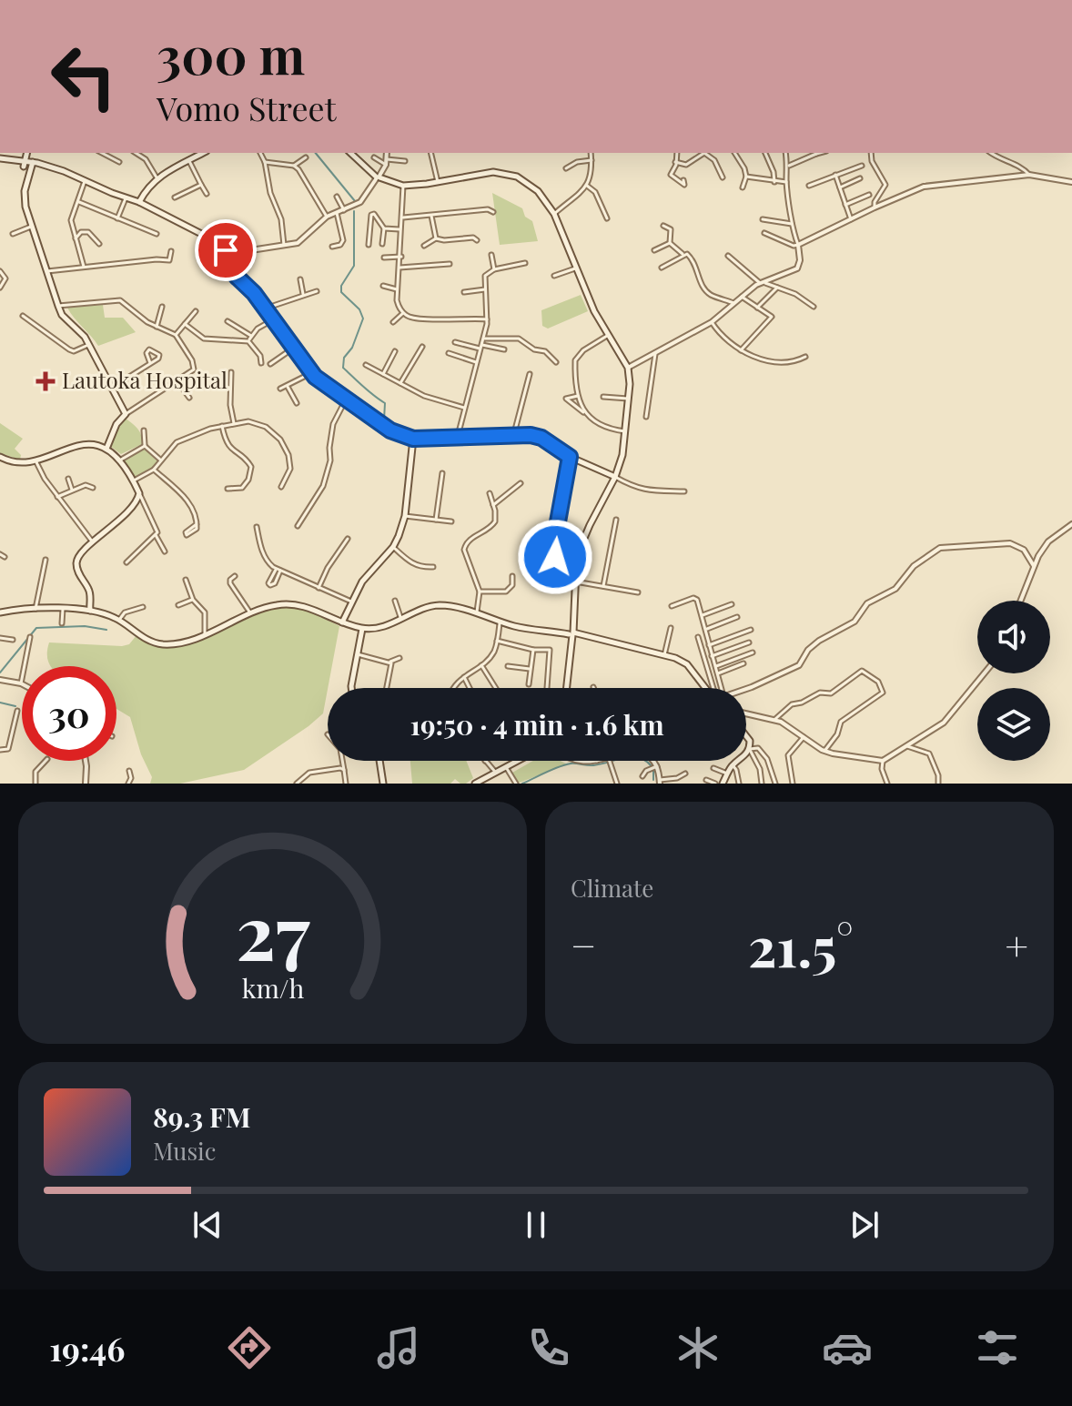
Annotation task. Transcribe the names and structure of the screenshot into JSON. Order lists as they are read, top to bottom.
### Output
{
  "places": {
    "health": ["Lautoka Hospital"]
  },
  "page": {
    "turn": ["300 m", "Vomo Street"],
    "limit": "30",
    "trip": "19:50 · 4 min · 1.6 km",
    "tile": "Climate",
    "heat": ["−", "21.5°", "+"],
    "song": ["89.3 FM", "Music"],
    "tabs": "19:46",
    "gauge": ["27", "km/h"]
  }
}
